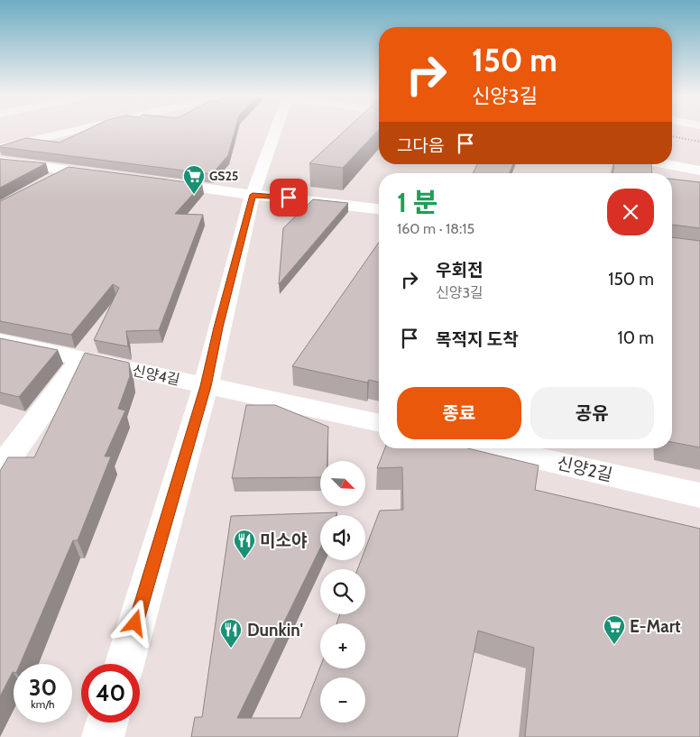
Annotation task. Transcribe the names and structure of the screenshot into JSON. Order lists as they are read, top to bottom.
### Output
{
  "streets": {
    "main road": ["신양4길", "신양2길"]
  },
  "places": {
    "supermarket": ["GS25", "E-Mart"],
    "restaurant": ["미소야", "Dunkin'"]
  },
  "north": "bottom right",
  "page": {
    "turn": ["150 m", "신양3길"],
    "then": "그다음",
    "heading": ["1 분", "160 m · 18:15"],
    "list": [
      {
        "name": "우회전",
        "note": "신양3길",
        "value": "150 m"
      },
      {
        "name": "목적지 도착",
        "value": "10 m"
      }
    ],
    "buttons": ["종료", "공유"],
    "map_buttons": ["+", "−"],
    "speed": "30 km/h",
    "limit": "40"
  }
}
